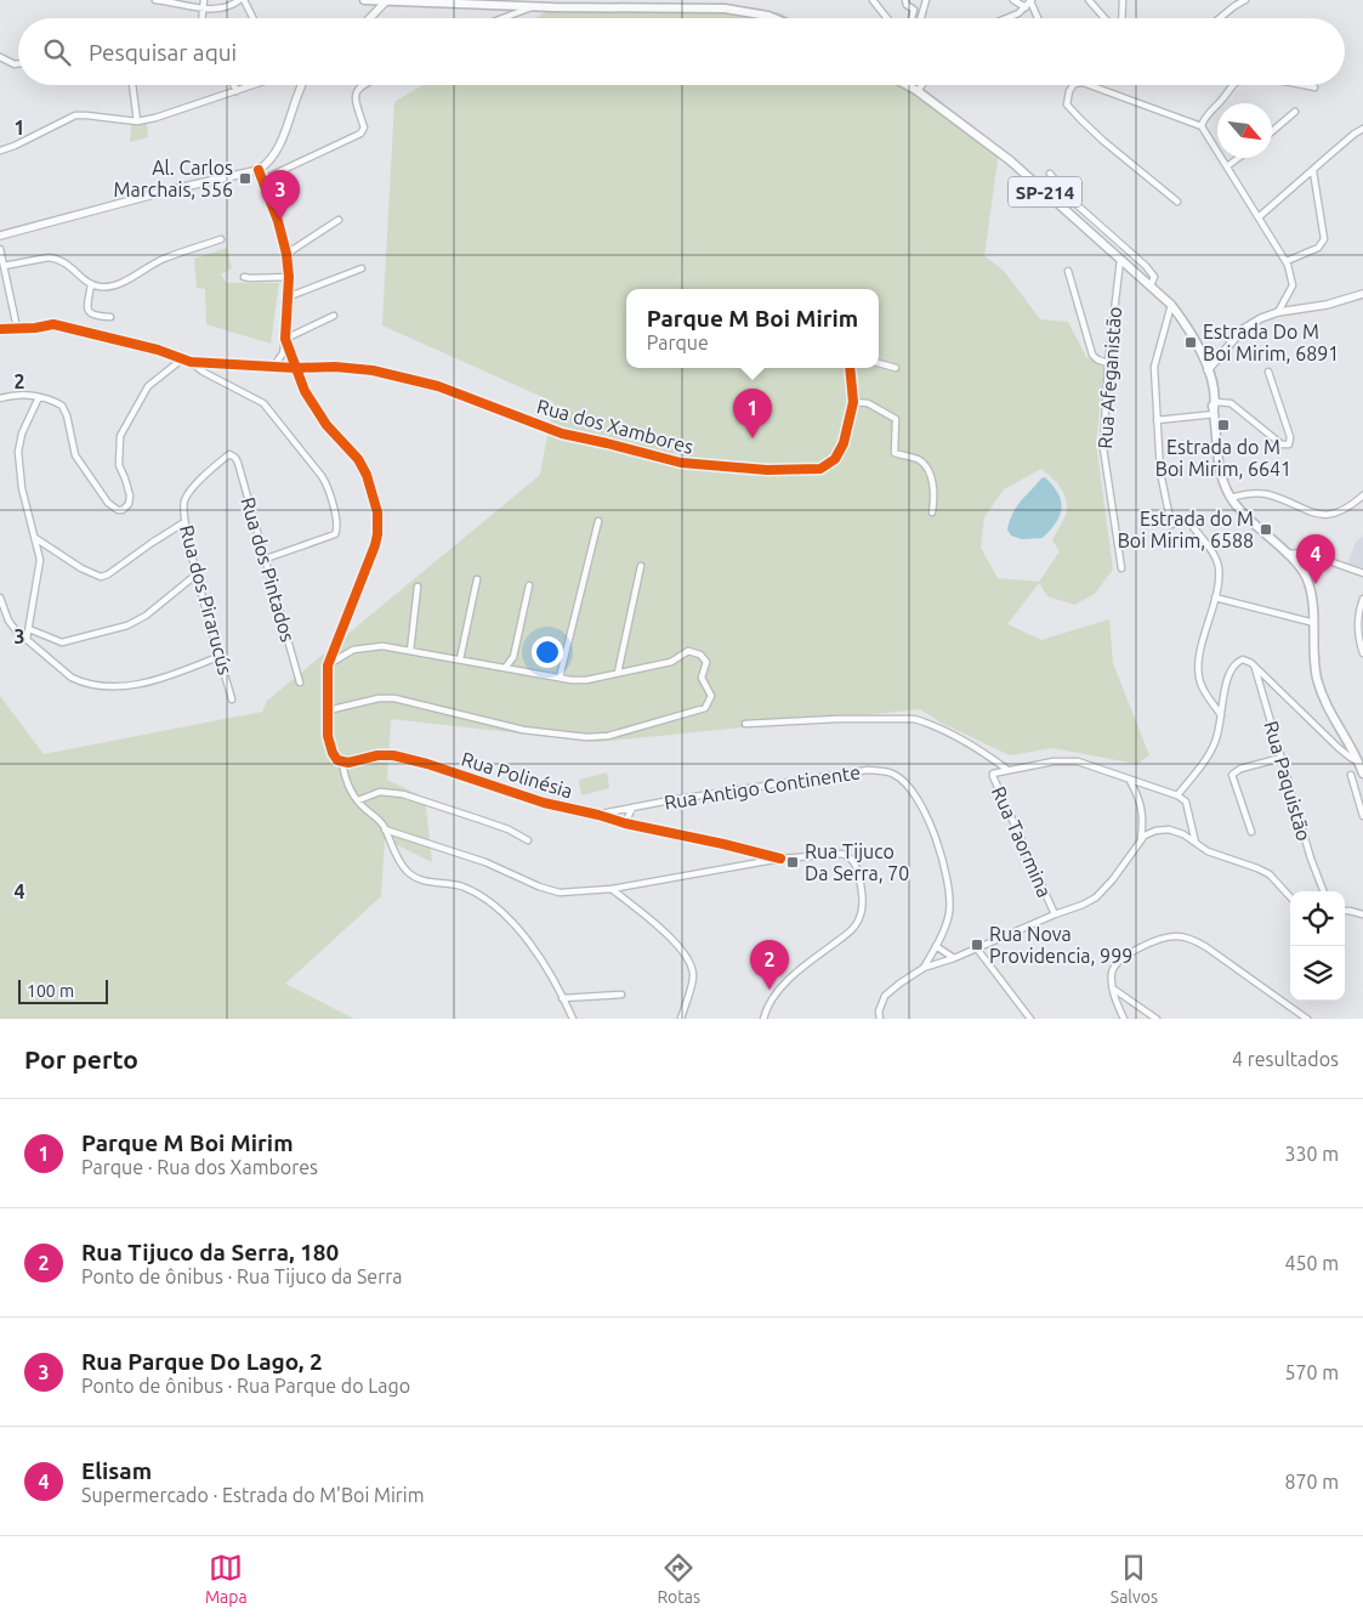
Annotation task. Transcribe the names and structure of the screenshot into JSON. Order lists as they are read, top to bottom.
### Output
{
  "streets": {
    "main road": ["SP-214"],
    "street": [
      "Rua Afeganistão",
      "Rua dos Xambores",
      "Rua dos Pintados",
      "Rua dos Pirarucús",
      "Rua Polinésia",
      "Rua Paquistão",
      "Rua Antigo Continente",
      "Rua Taormina"
    ]
  },
  "crossings": [
    ["SP-214", "Rua Afeganistão"],
    ["Rua dos Pintados", "Rua dos Pirarucús"],
    ["Rua Polinésia", "Rua Antigo Continente"]
  ],
  "places": {
    "transit": [
      "Al. Carlos Marchais, 556",
      "Estrada Do M Boi Mirim, 6891",
      "Estrada do M Boi Mirim, 6641",
      "Estrada do M Boi Mirim, 6588",
      "Rua Tijuco Da Serra, 70",
      "Rua Nova Providencia, 999"
    ]
  },
  "scale_bar": "100 m",
  "north": "bottom right",
  "page": {
    "search": "Pesquisar aqui",
    "pins": [
      "3",
      "1",
      "4",
      "2"
    ],
    "popup": ["Parque M Boi Mirim", "Parque"],
    "scale": "100 m",
    "heading": ["Por perto", "4 resultados"],
    "list": [
      {
        "mark": "1",
        "name": "Parque M Boi Mirim",
        "note": "Parque · Rua dos Xambores",
        "value": "330 m"
      },
      {
        "mark": "2",
        "name": "Rua Tijuco da Serra, 180",
        "note": "Ponto de ônibus · Rua Tijuco da Serra",
        "value": "450 m"
      },
      {
        "mark": "3",
        "name": "Rua Parque Do Lago, 2",
        "note": "Ponto de ônibus · Rua Parque do Lago",
        "value": "570 m"
      },
      {
        "mark": "4",
        "name": "Elisam",
        "note": "Supermercado · Estrada do M'Boi Mirim",
        "value": "870 m"
      }
    ],
    "nav": ["Mapa", "Rotas", "Salvos"]
  },
  "grid": {
    "rows": [
      "1",
      "2",
      "3",
      "4"
    ]
  }
}
